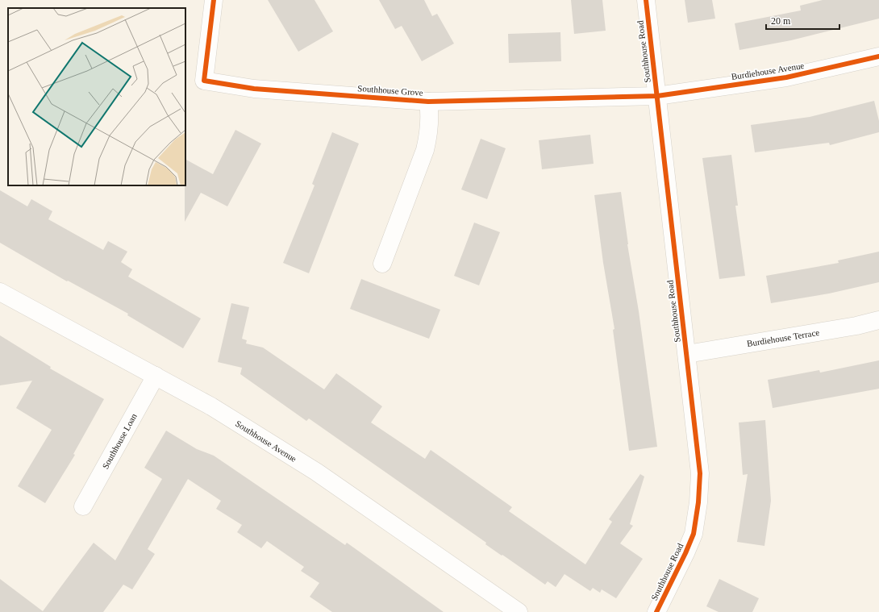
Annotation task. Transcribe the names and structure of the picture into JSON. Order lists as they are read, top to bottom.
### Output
{
  "streets": {
    "street": [
      "Southhouse Road",
      "Burdiehouse Avenue",
      "Southhouse Grove",
      "Burdiehouse Terrace",
      "Southhouse Loan",
      "Southhouse Avenue"
    ]
  },
  "crossings": [
    ["Southhouse Road", "Burdiehouse Avenue"],
    ["Southhouse Road", "Southhouse Grove"],
    ["Southhouse Road", "Burdiehouse Terrace"],
    ["Burdiehouse Avenue", "Southhouse Grove"],
    ["Southhouse Loan", "Southhouse Avenue"]
  ],
  "scale_bar": "20 m"
}
